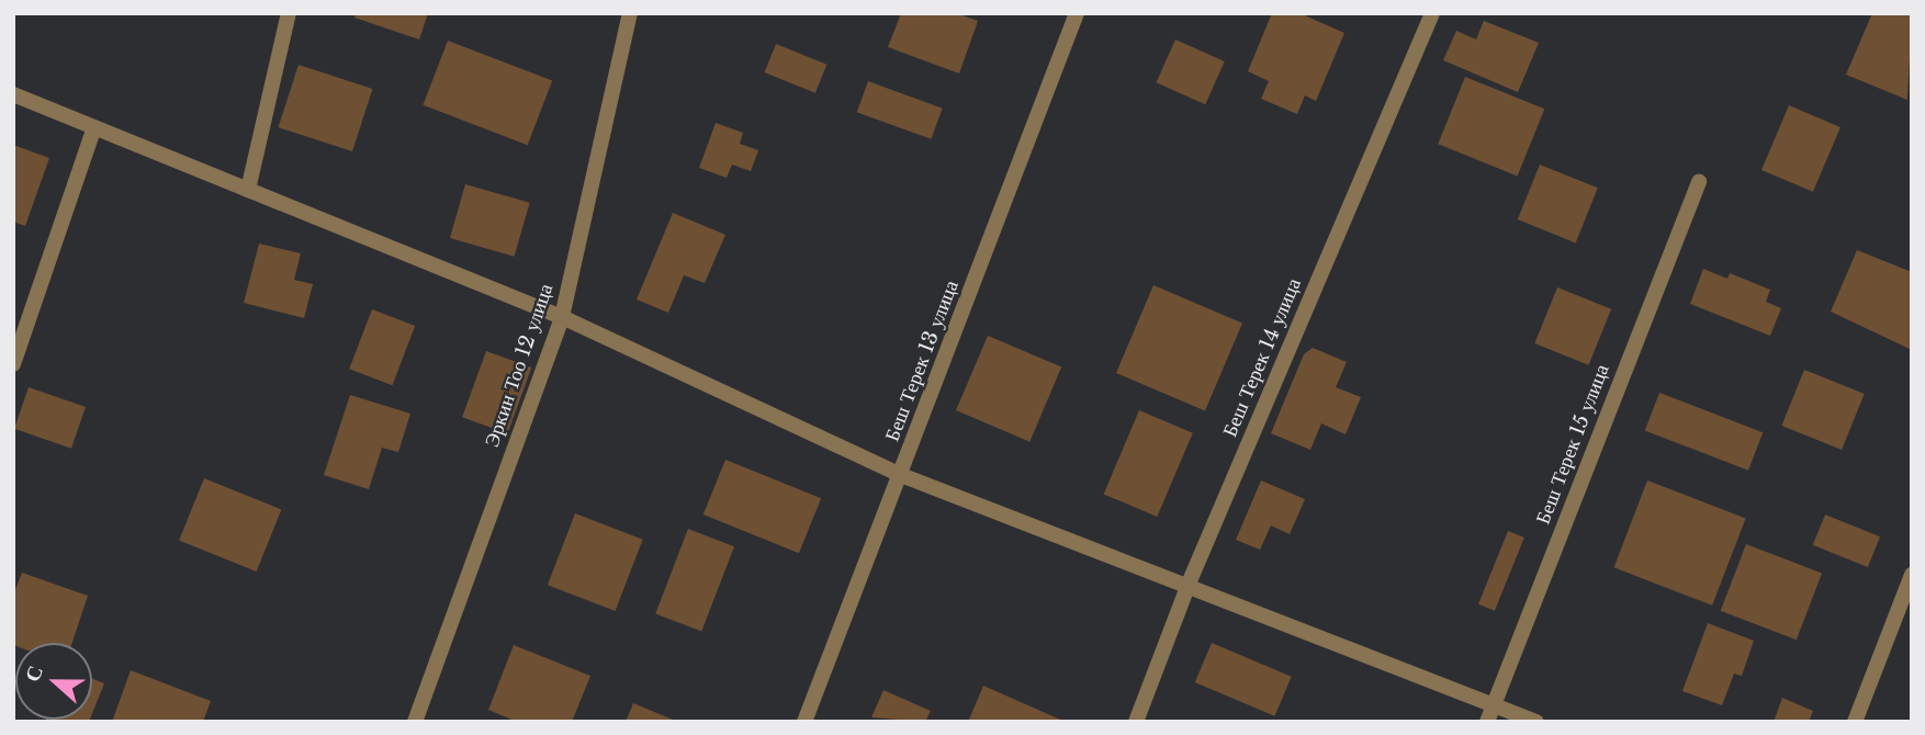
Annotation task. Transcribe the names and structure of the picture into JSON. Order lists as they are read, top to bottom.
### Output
{
  "streets": {
    "street": [
      "Беш Терек 14 улица",
      "Беш Терек 13 улица",
      "Эркин Тоо 12 улица",
      "Беш Терек 15 улица"
    ]
  },
  "north": "left"
}
